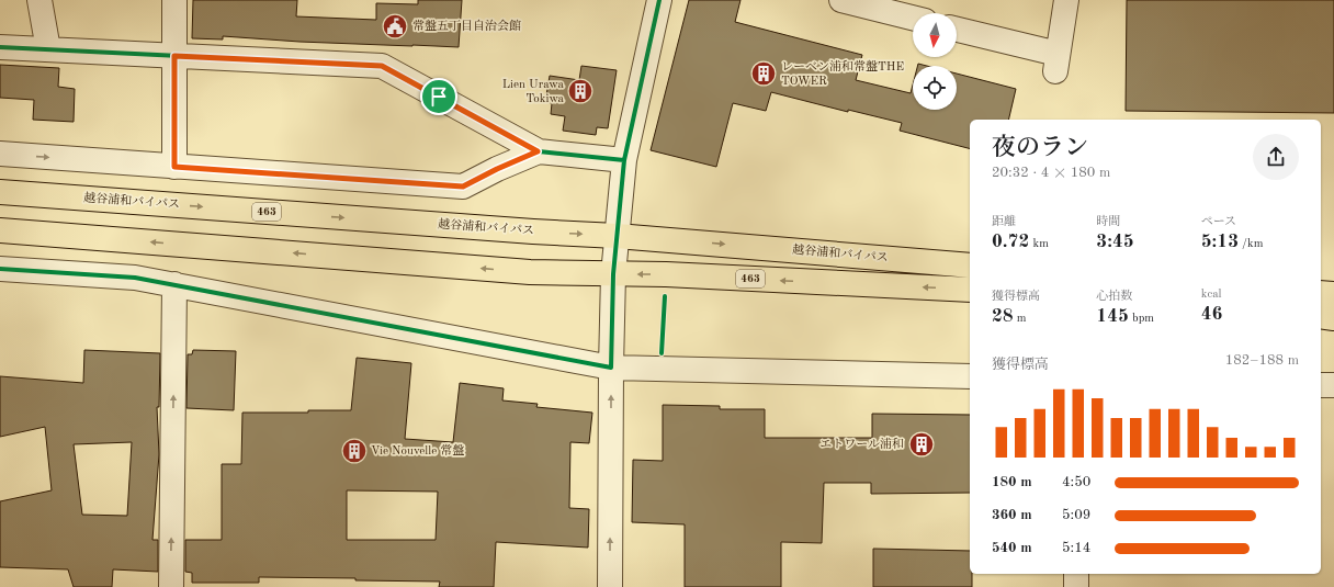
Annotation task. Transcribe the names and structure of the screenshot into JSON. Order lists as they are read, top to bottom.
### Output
{
  "streets": {
    "highway": ["越谷浦和バイパス", "463"]
  },
  "places": {
    "public building": ["常盤五丁目自治会館"],
    "building": [
      "レーベン浦和常盤THE TOWER",
      "Lien Urawa Tokiwa",
      "エトワール浦和",
      "Vie Nouvelle 常盤"
    ]
  },
  "north": "bottom",
  "page": {
    "heading": ["夜のラン", "20:32 · 4 × 180 m"],
    "stats": [
      ["距離", "0.72 km"],
      ["時間", "3:45"],
      ["ペース", "5:13 /km"],
      ["獲得標高", "28 m"],
      ["心拍数", "145 bpm"],
      ["kcal", "46"]
    ],
    "chart": ["獲得標高", "182–188 m"],
    "list": [
      {
        "name": "180 m",
        "note": "4:50"
      },
      {
        "name": "360 m",
        "note": "5:09"
      },
      {
        "name": "540 m",
        "note": "5:14"
      }
    ]
  }
}
